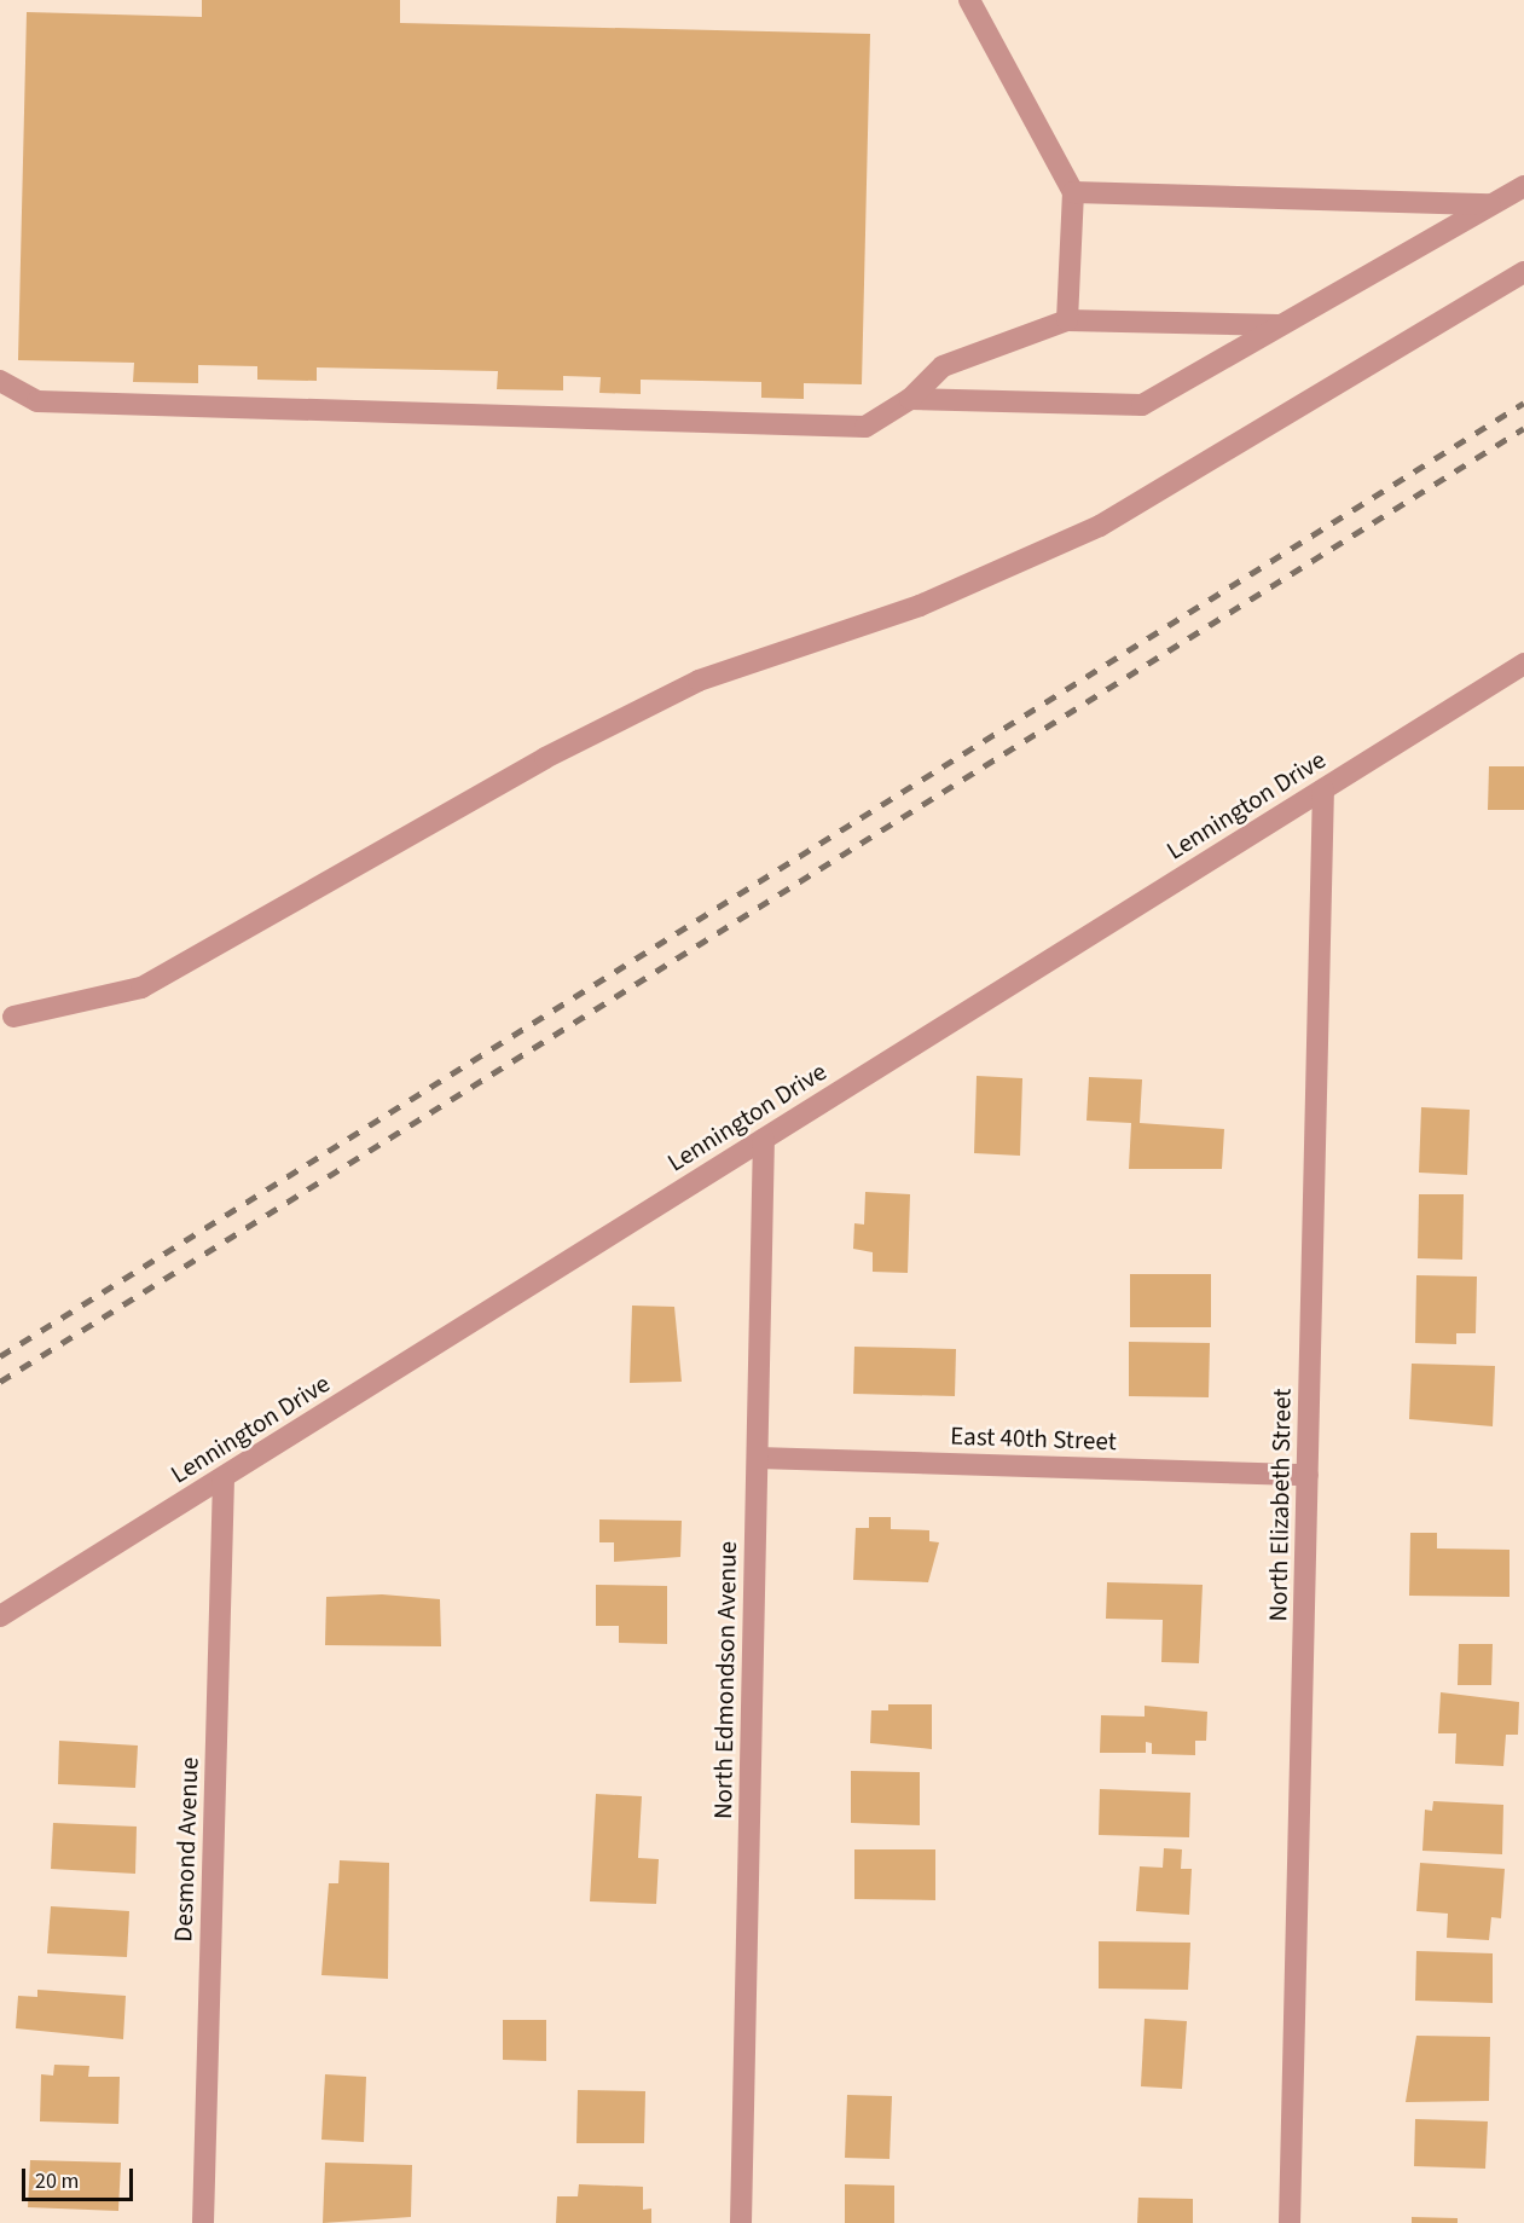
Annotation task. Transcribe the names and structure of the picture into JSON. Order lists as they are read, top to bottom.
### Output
{
  "streets": {
    "street": [
      "Lennington Drive",
      "East 40th Street",
      "North Elizabeth Street",
      "North Edmondson Avenue",
      "Desmond Avenue"
    ]
  },
  "crossings": [
    ["Lennington Drive", "North Elizabeth Street"],
    ["Lennington Drive", "North Edmondson Avenue"],
    ["Lennington Drive", "Desmond Avenue"],
    ["East 40th Street", "North Elizabeth Street"],
    ["East 40th Street", "North Edmondson Avenue"]
  ],
  "scale_bar": "20 m"
}
